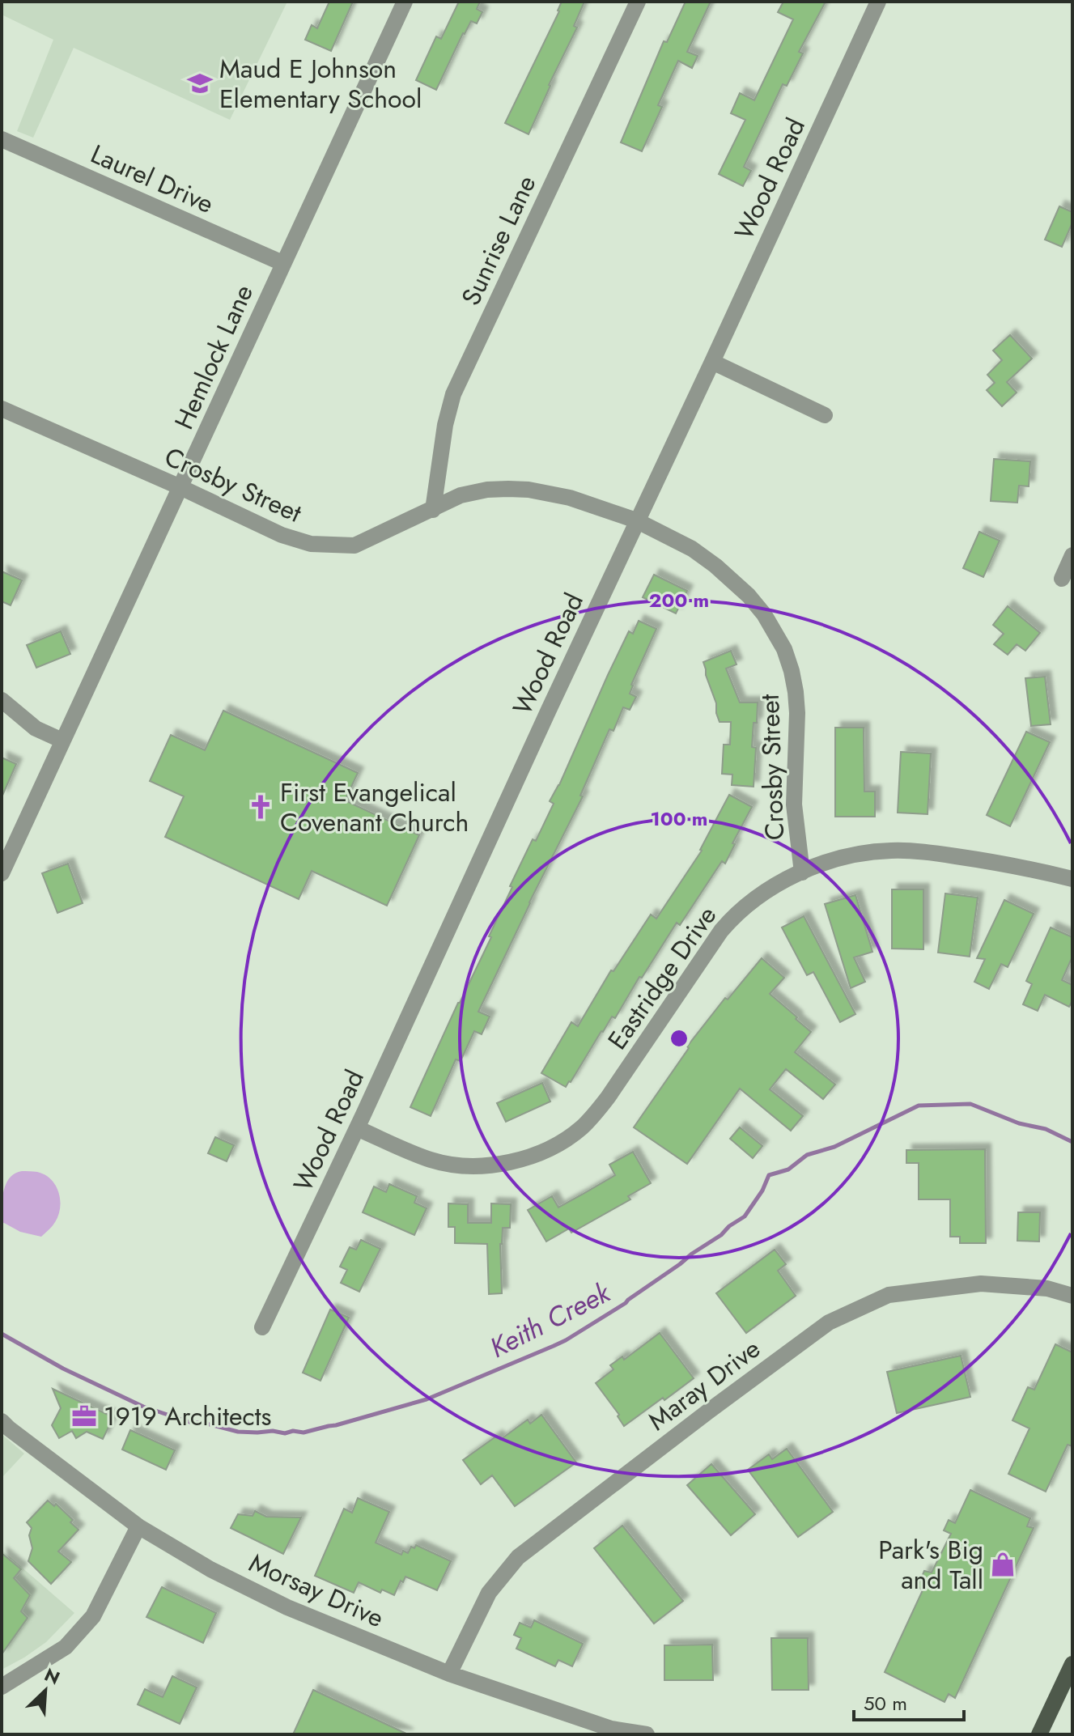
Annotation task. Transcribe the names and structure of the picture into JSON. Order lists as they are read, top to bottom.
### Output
{
  "streets": {
    "street": [
      "Laurel Drive",
      "Wood Road",
      "Sunrise Lane",
      "Hemlock Lane",
      "Crosby Street",
      "Eastridge Drive",
      "Maray Drive",
      "Morsay Drive"
    ]
  },
  "crossings": [
    ["Laurel Drive", "Hemlock Lane"],
    ["Wood Road", "Crosby Street"],
    ["Wood Road", "Eastridge Drive"],
    ["Sunrise Lane", "Crosby Street"],
    ["Hemlock Lane", "Crosby Street"],
    ["Crosby Street", "Eastridge Drive"],
    ["Maray Drive", "Morsay Drive"]
  ],
  "water": ["Keith Creek"],
  "places": {
    "school or university": ["Maud E Johnson Elementary School"],
    "church": ["First Evangelical Covenant Church"],
    "office": ["1919 Architects"],
    "shop": ["Park's Big and Tall"]
  },
  "scale_bar": "50 m",
  "north": "top right",
  "rings": ["200 m", "100 m"]
}
